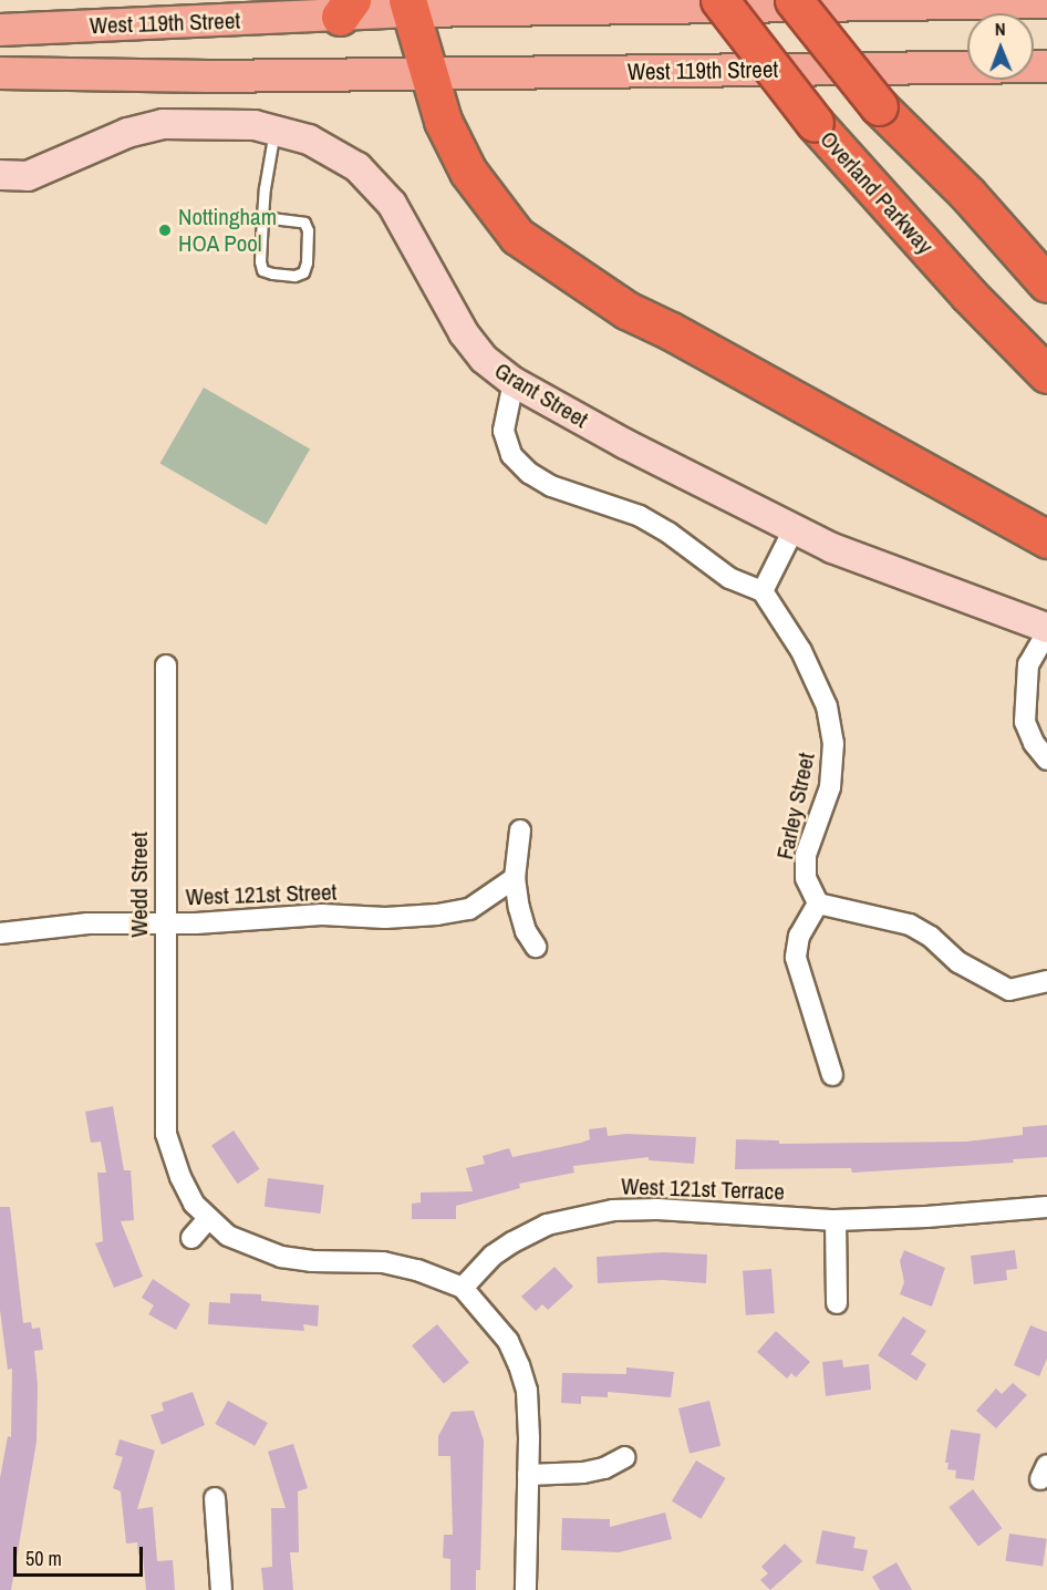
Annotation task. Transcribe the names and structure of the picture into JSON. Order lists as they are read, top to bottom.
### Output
{
  "streets": {
    "highway": ["Overland Parkway"],
    "main road": ["West 119th Street"],
    "street": [
      "Grant Street",
      "Farley Street",
      "Wedd Street",
      "West 121st Street",
      "West 121st Terrace"
    ]
  },
  "crossings": [
    ["Wedd Street", "West 121st Street"]
  ],
  "places": ["Nottingham HOA Pool"],
  "scale_bar": "50 m",
  "north": "top"
}
